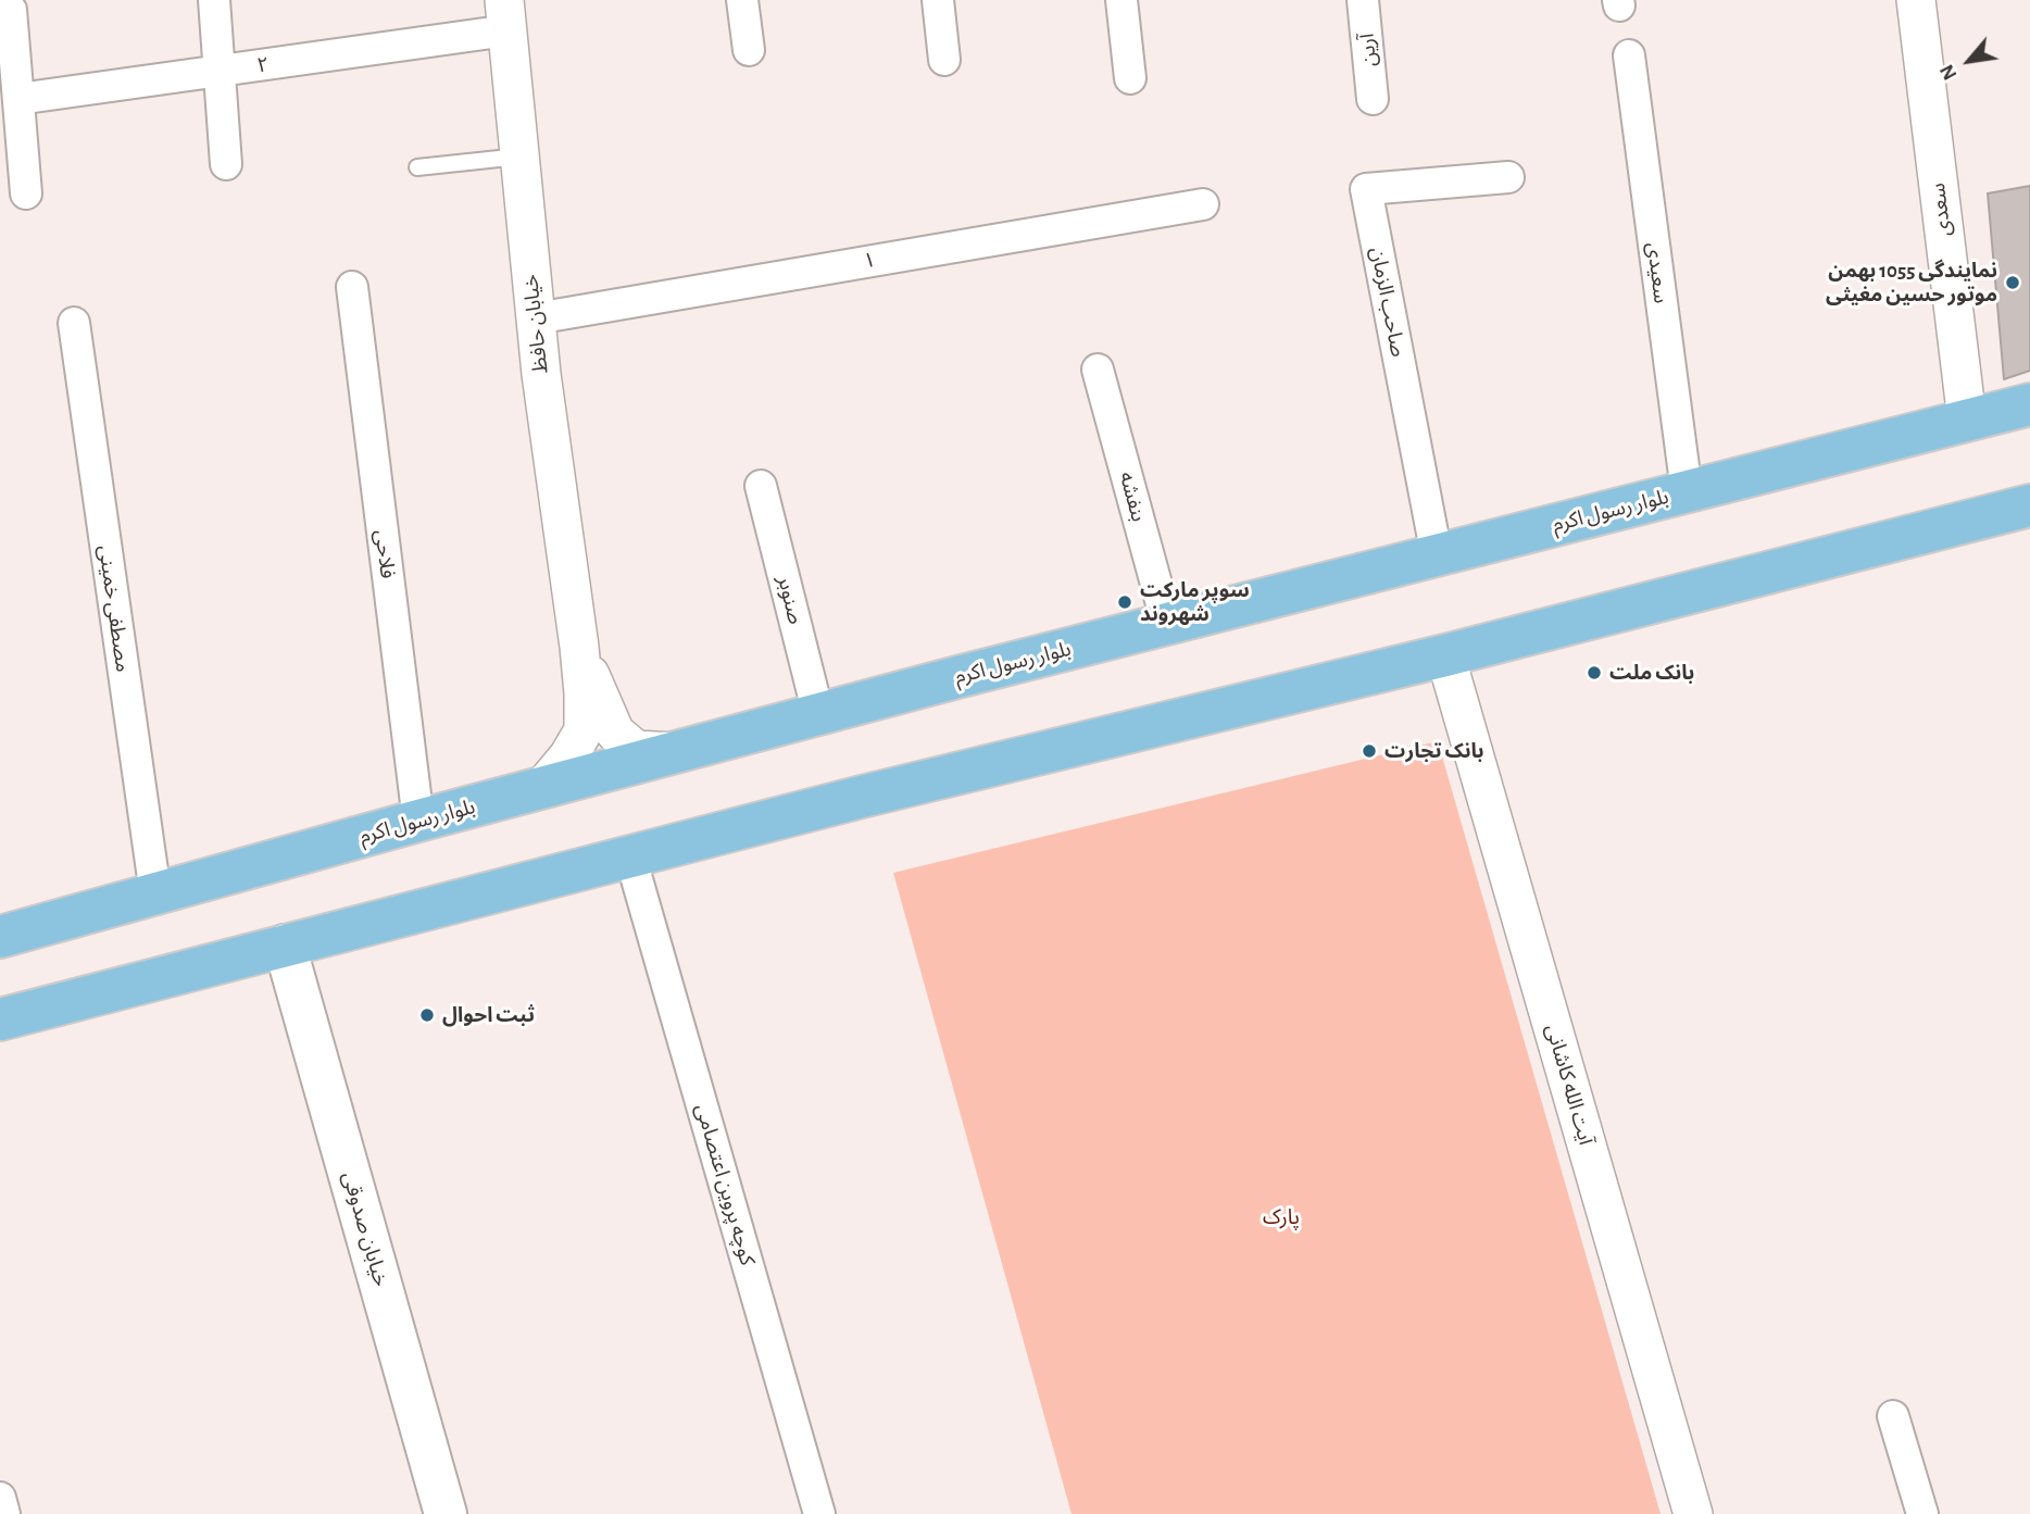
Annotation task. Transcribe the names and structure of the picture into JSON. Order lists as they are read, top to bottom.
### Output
{
  "streets": {
    "main road": ["بلوار رسول اکرم", "خیابان صدوقی"],
    "street": [
      "آرین",
      "۲",
      "سعدی",
      "۱",
      "سعیدی",
      "صاحب الزمان",
      "خیابان حافظ",
      "بنفشه",
      "فلاحی",
      "صنوبر",
      "مصطفی خمینی",
      "آیت الله کاشانی",
      "کوچه پروین اعتصامی"
    ]
  },
  "crossings": [
    ["۲", "خیابان حافظ"],
    ["سعدی", "بلوار رسول اکرم"],
    ["۱", "خیابان حافظ"],
    ["سعیدی", "بلوار رسول اکرم"],
    ["صاحب الزمان", "بلوار رسول اکرم"],
    ["بنفشه", "بلوار رسول اکرم"],
    ["بلوار رسول اکرم", "فلاحی"],
    ["بلوار رسول اکرم", "صنوبر"],
    ["بلوار رسول اکرم", "مصطفی خمینی"]
  ],
  "parks": ["پارک"],
  "places": [
    "نمایندگی 1055 بهمن موتور حسین مغیثی",
    "سوپر مارکت شهروند",
    "بانک ملت",
    "بانک تجارت",
    "ثبت احوال"
  ],
  "north": "bottom left"
}
